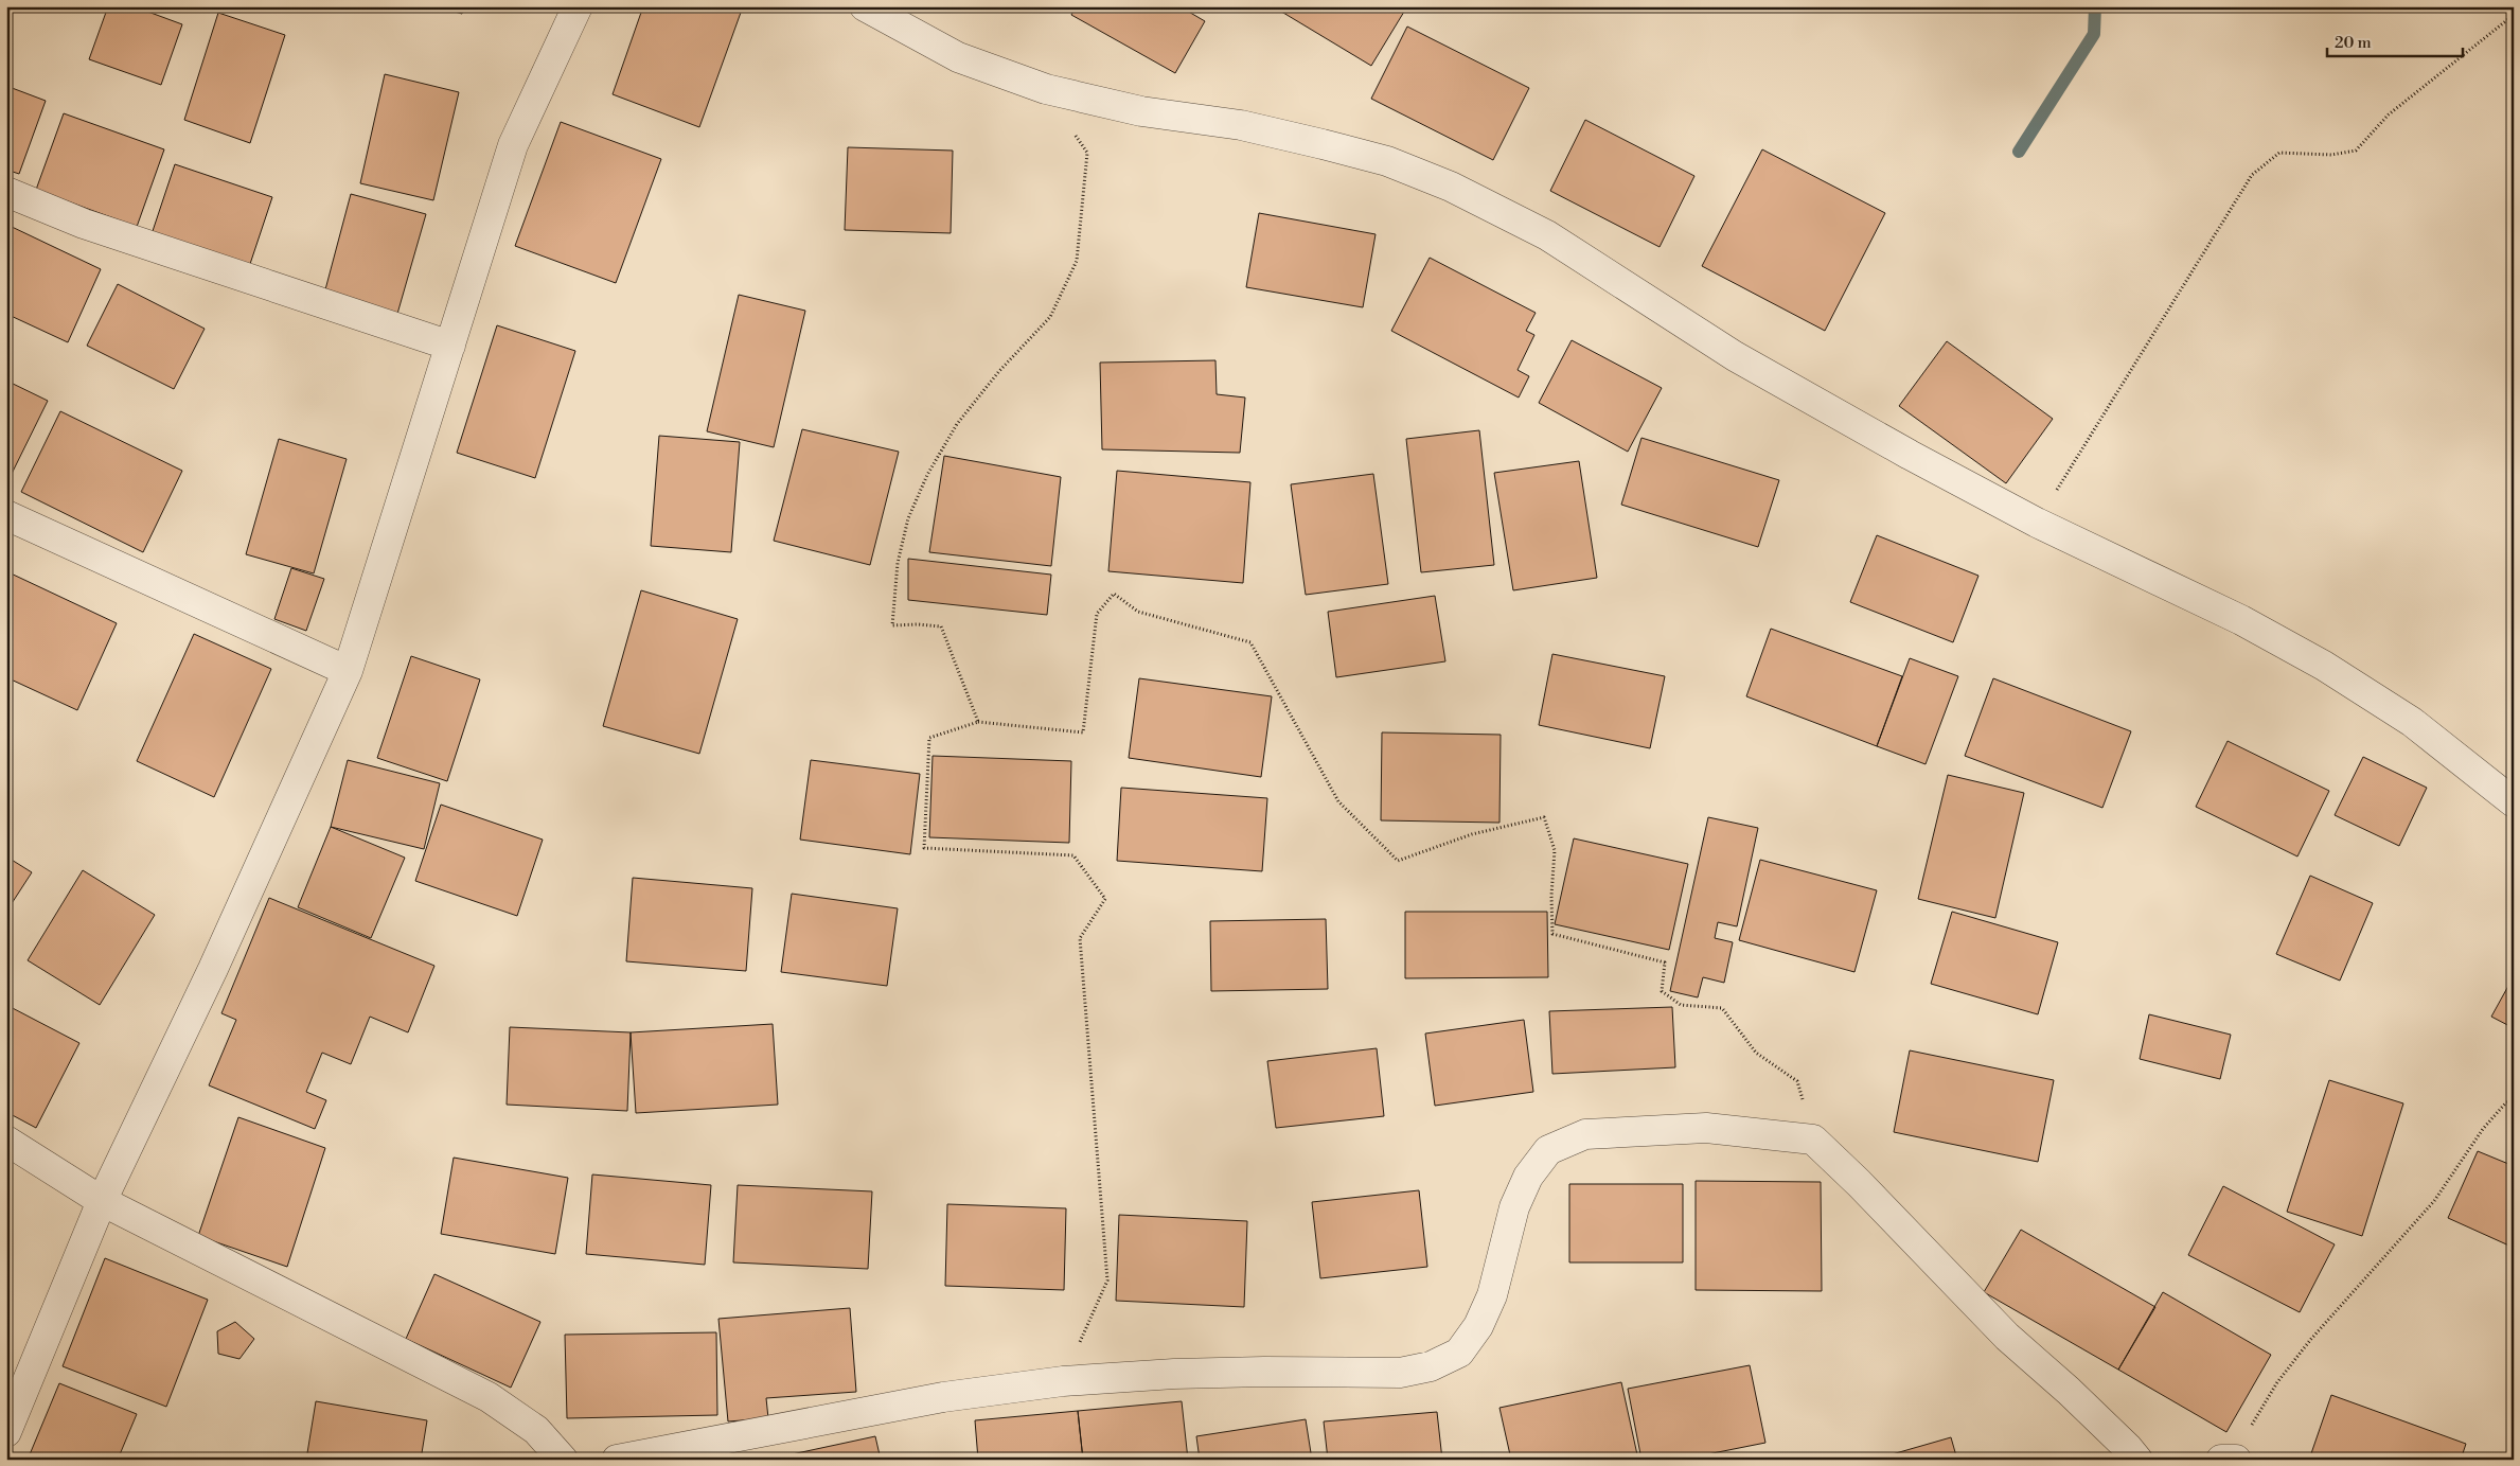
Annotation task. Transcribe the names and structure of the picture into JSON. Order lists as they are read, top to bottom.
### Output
{
  "scale_bar": "20 m"
}
